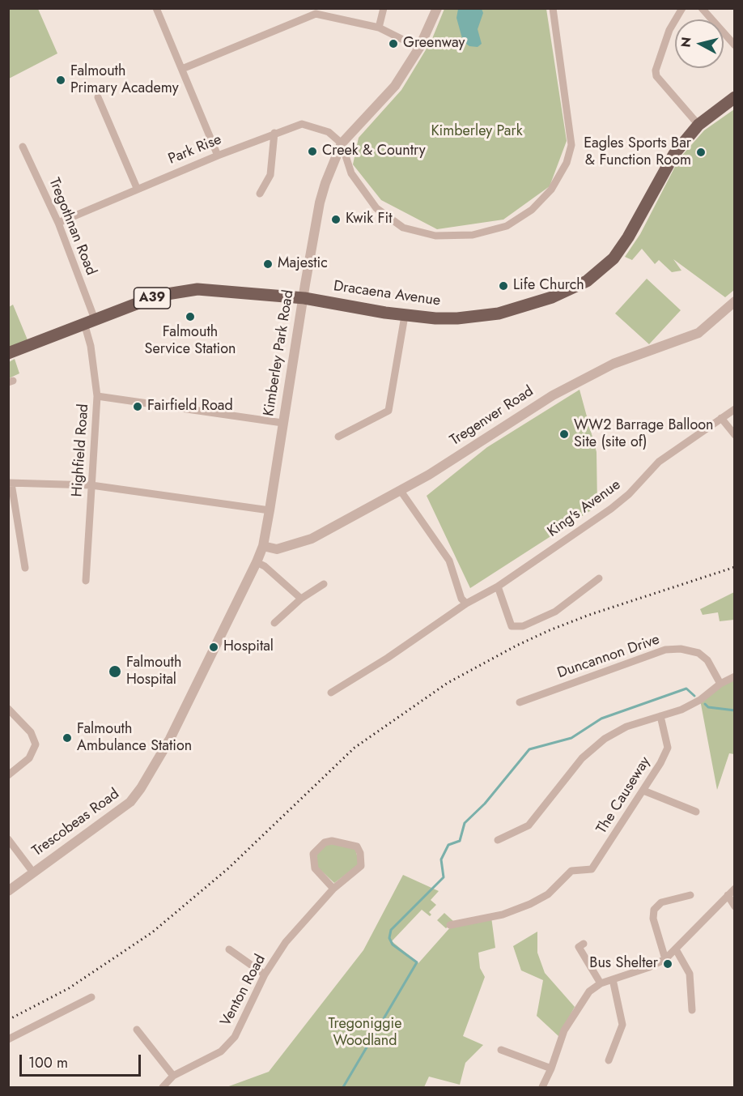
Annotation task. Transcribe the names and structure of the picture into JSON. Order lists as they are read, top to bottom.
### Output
{
  "streets": {
    "main road": ["Dracaena Avenue", "A39"],
    "street": [
      "Park Rise",
      "Tregothnan Road",
      "Kimberley Park Road",
      "Tregenver Road",
      "Highfield Road",
      "King's Avenue",
      "Duncannon Drive",
      "The Causeway",
      "Trescobeas Road",
      "Venton Road"
    ]
  },
  "crossings": [
    ["Park Rise", "Tregothnan Road"],
    ["Park Rise", "Kimberley Park Road"],
    ["Tregothnan Road", "Dracaena Avenue"],
    ["Tregothnan Road", "Highfield Road"],
    ["Dracaena Avenue", "Kimberley Park Road"],
    ["Dracaena Avenue", "Highfield Road"],
    ["Kimberley Park Road", "Tregenver Road"],
    ["Kimberley Park Road", "Trescobeas Road"]
  ],
  "parks": ["Kimberley Park", "Tregoniggie Woodland"],
  "places": [
    "Greenway",
    "Falmouth Primary Academy",
    "Creek & Country",
    "Eagles Sports Bar & Function Room",
    "Kwik Fit",
    "Majestic",
    "Life Church",
    "Falmouth Service Station",
    "Fairfield Road",
    "WW2 Barrage Balloon Site (site of)",
    "Hospital",
    "Falmouth Hospital",
    "Falmouth Ambulance Station",
    "Bus Shelter"
  ],
  "scale_bar": "100 m",
  "north": "left"
}
